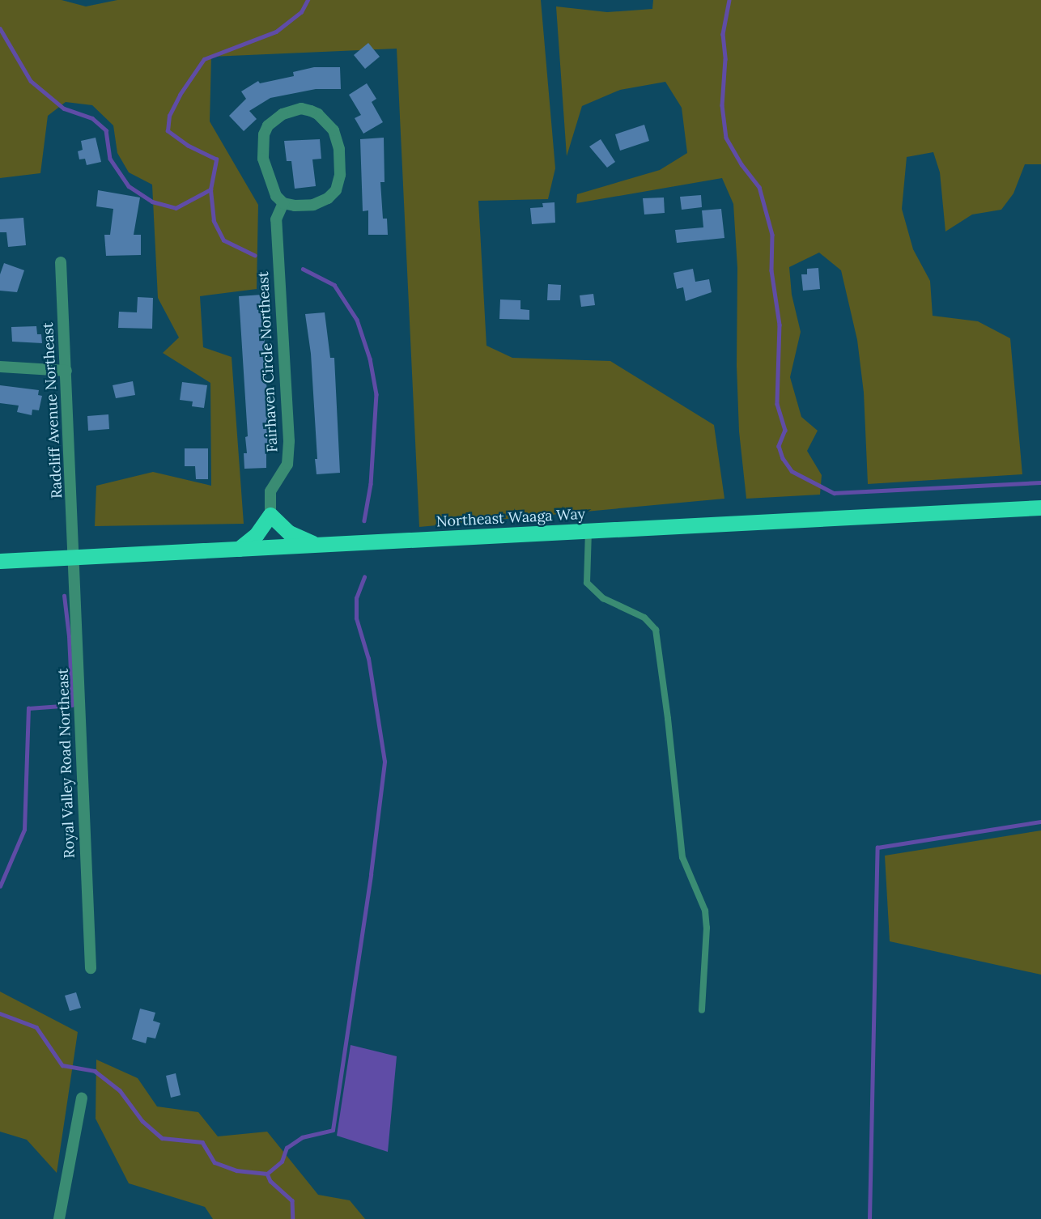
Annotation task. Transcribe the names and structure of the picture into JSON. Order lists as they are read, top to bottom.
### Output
{
  "streets": {
    "highway": ["Northeast Waaga Way"],
    "street": ["Fairhaven Circle Northeast", "Radcliff Avenue Northeast", "Royal Valley Road Northeast"]
  },
  "crossings": [
    ["Radcliff Avenue Northeast", "Northeast Waaga Way"],
    ["Radcliff Avenue Northeast", "Royal Valley Road Northeast"],
    ["Northeast Waaga Way", "Royal Valley Road Northeast"]
  ]
}
